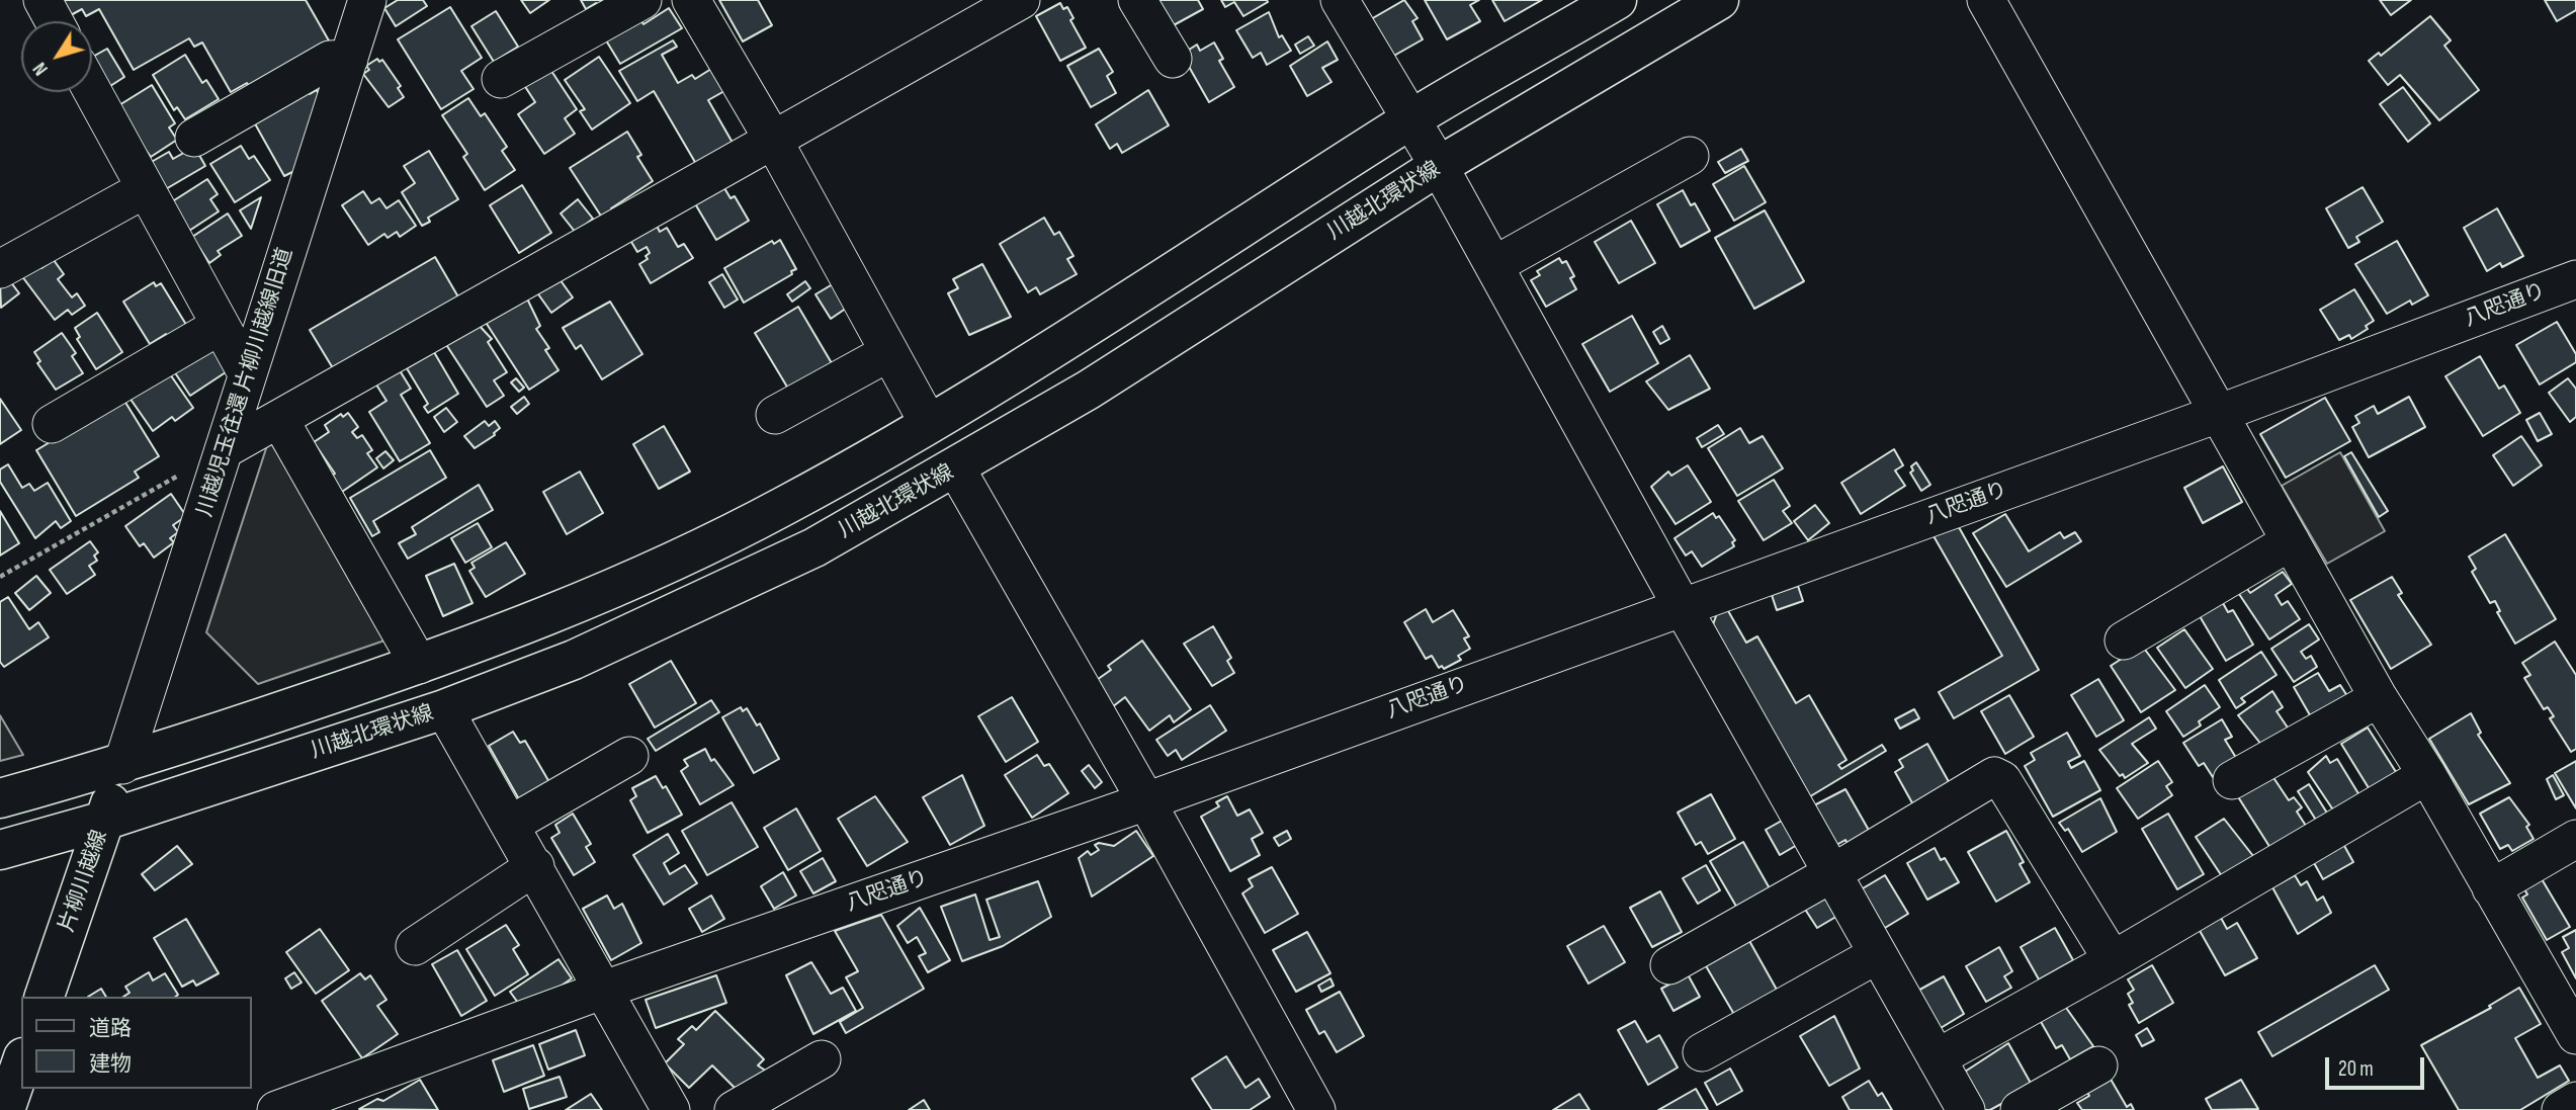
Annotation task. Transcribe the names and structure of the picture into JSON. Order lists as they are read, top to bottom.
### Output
{
  "streets": {
    "main road": ["川越北環状線", "片柳川越線"],
    "street": ["八咫通り", "川越児玉往還 片柳川越線旧道"]
  },
  "crossings": [
    ["川越北環状線", "片柳川越線"],
    ["川越児玉往還 片柳川越線旧道", "片柳川越線"]
  ],
  "legend": ["道路", "建物"],
  "scale_bar": "20 m",
  "north": "bottom left"
}
